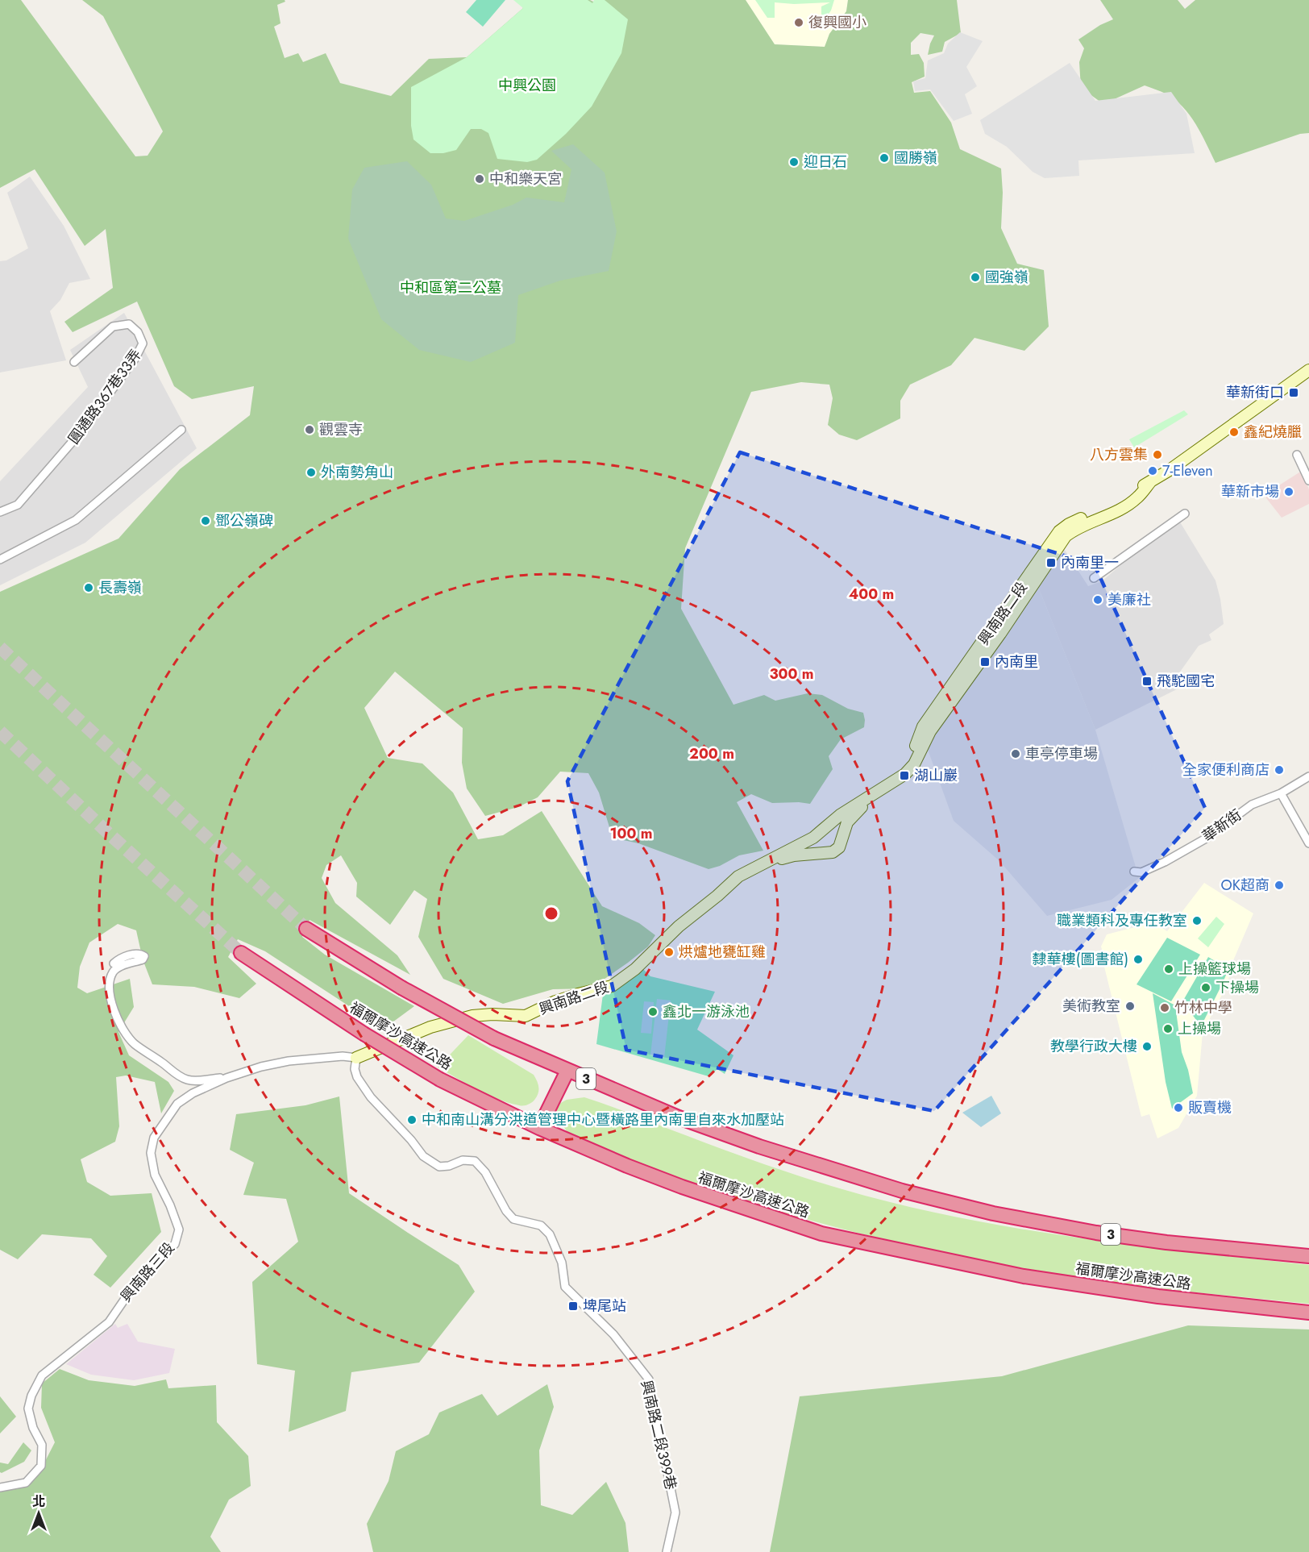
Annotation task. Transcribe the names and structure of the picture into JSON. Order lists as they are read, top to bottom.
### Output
{
  "streets": {
    "highway": ["福爾摩沙高速公路", "3"],
    "street": [
      "圓通路367巷33弄",
      "興南路二段",
      "華新街",
      "興南路三段",
      "興南路二段399巷"
    ]
  },
  "crossings": [
    ["興南路二段", "興南路三段"],
    ["興南路二段", "興南路二段399巷"],
    ["興南路三段", "興南路二段399巷"]
  ],
  "parks": ["中興公園", "中和區第二公墓"],
  "places": {
    "other": [
      "復興國小",
      "國勝嶺",
      "迎日石",
      "中和樂天宮",
      "國強嶺",
      "觀雲寺",
      "鑫紀燒臘",
      "八方雲集",
      "7-Eleven",
      "外南勢角山",
      "華新市場",
      "鄧公嶺碑",
      "長壽嶺",
      "美廉社",
      "車亭停車場",
      "全家便利商店",
      "OK超商",
      "職業類科及專任教室",
      "烘爐地甕缸雞",
      "隸華樓(圖書館)",
      "上操籃球場",
      "下操場",
      "美術教室",
      "竹林中學",
      "鑫北一游泳池",
      "上操場",
      "教學行政大樓",
      "販賣機",
      "中和南山溝分洪道管理中心暨橫路里內南里自來水加壓站"
    ],
    "transit": [
      "華新街口",
      "內南里一",
      "內南里",
      "飛駝國宅",
      "湖山巖",
      "埤尾站"
    ]
  },
  "north": "top",
  "rings": [
    "400 m",
    "300 m",
    "200 m",
    "100 m"
  ]
}
